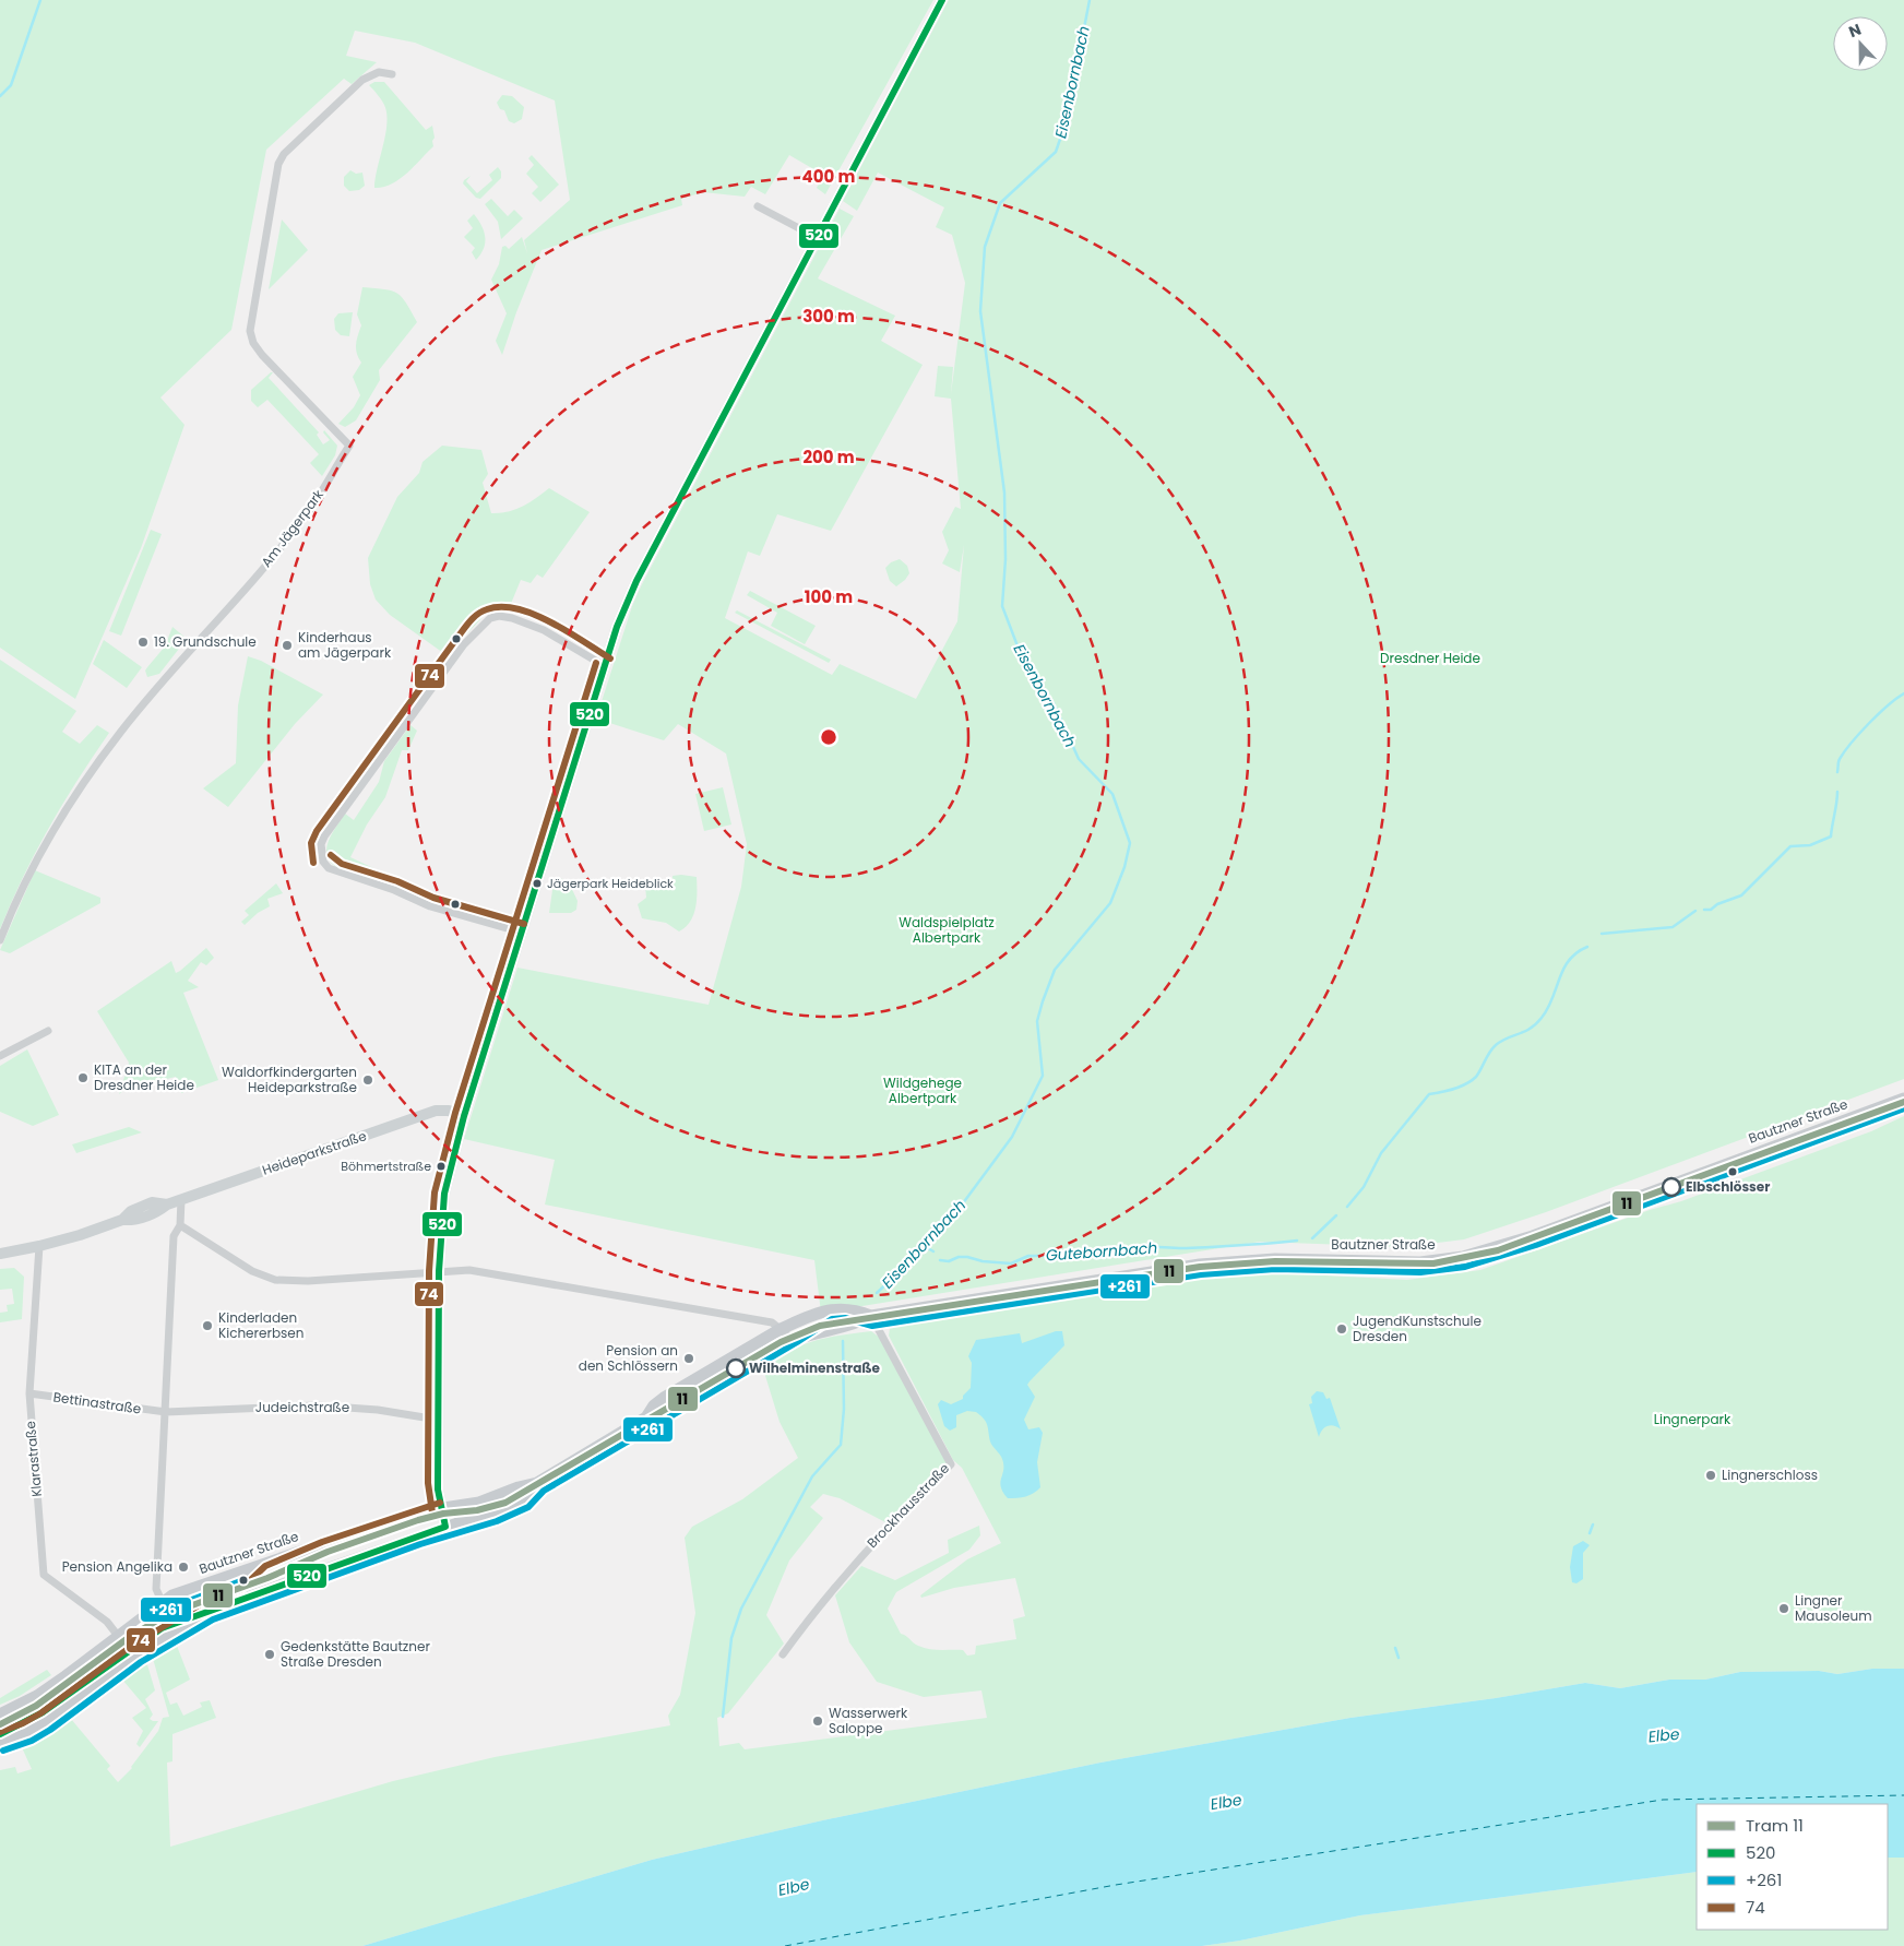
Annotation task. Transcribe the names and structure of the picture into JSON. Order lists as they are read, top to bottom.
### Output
{
  "streets": {
    "main road": ["Bautzner Straße", "Heideparkstraße"],
    "street": [
      "Am Jägerpark",
      "Bettinastraße",
      "Judeichstraße",
      "Klarastraße",
      "Brockhausstraße"
    ]
  },
  "crossings": [
    ["Bautzner Straße", "Klarastraße"],
    ["Bautzner Straße", "Brockhausstraße"],
    ["Heideparkstraße", "Klarastraße"],
    ["Bettinastraße", "Judeichstraße"],
    ["Bettinastraße", "Klarastraße"]
  ],
  "water": ["Eisenbornbach", "Gutebornbach", "Elbe"],
  "parks": [
    "Dresdner Heide",
    "Waldspielplatz Albertpark",
    "Wildgehege Albertpark",
    "Lingnerpark"
  ],
  "places": [
    "19. Grundschule",
    "Kinderhaus am Jägerpark",
    "Jägerpark Heideblick",
    "KITA an der Dresdner Heide",
    "Waldorfkindergarten Heideparkstraße",
    "Böhmertstraße",
    "Elbschlösser",
    "Kinderladen Kichererbsen",
    "JugendKunstschule Dresden",
    "Pension an den Schlössern",
    "Wilhelminenstraße",
    "Lingnerschloss",
    "Pension Angelika",
    "Lingner Mausoleum",
    "Gedenkstätte Bautzner Straße Dresden",
    "Wasserwerk Saloppe"
  ],
  "lines": [
    "transit line 520",
    "transit line 74",
    "tram line 11",
    "transit line +261"
  ],
  "legend": [
    "Tram 11",
    "520",
    "+261",
    "74"
  ],
  "north": "top",
  "rings": [
    "400 m",
    "300 m",
    "200 m",
    "100 m"
  ]
}
